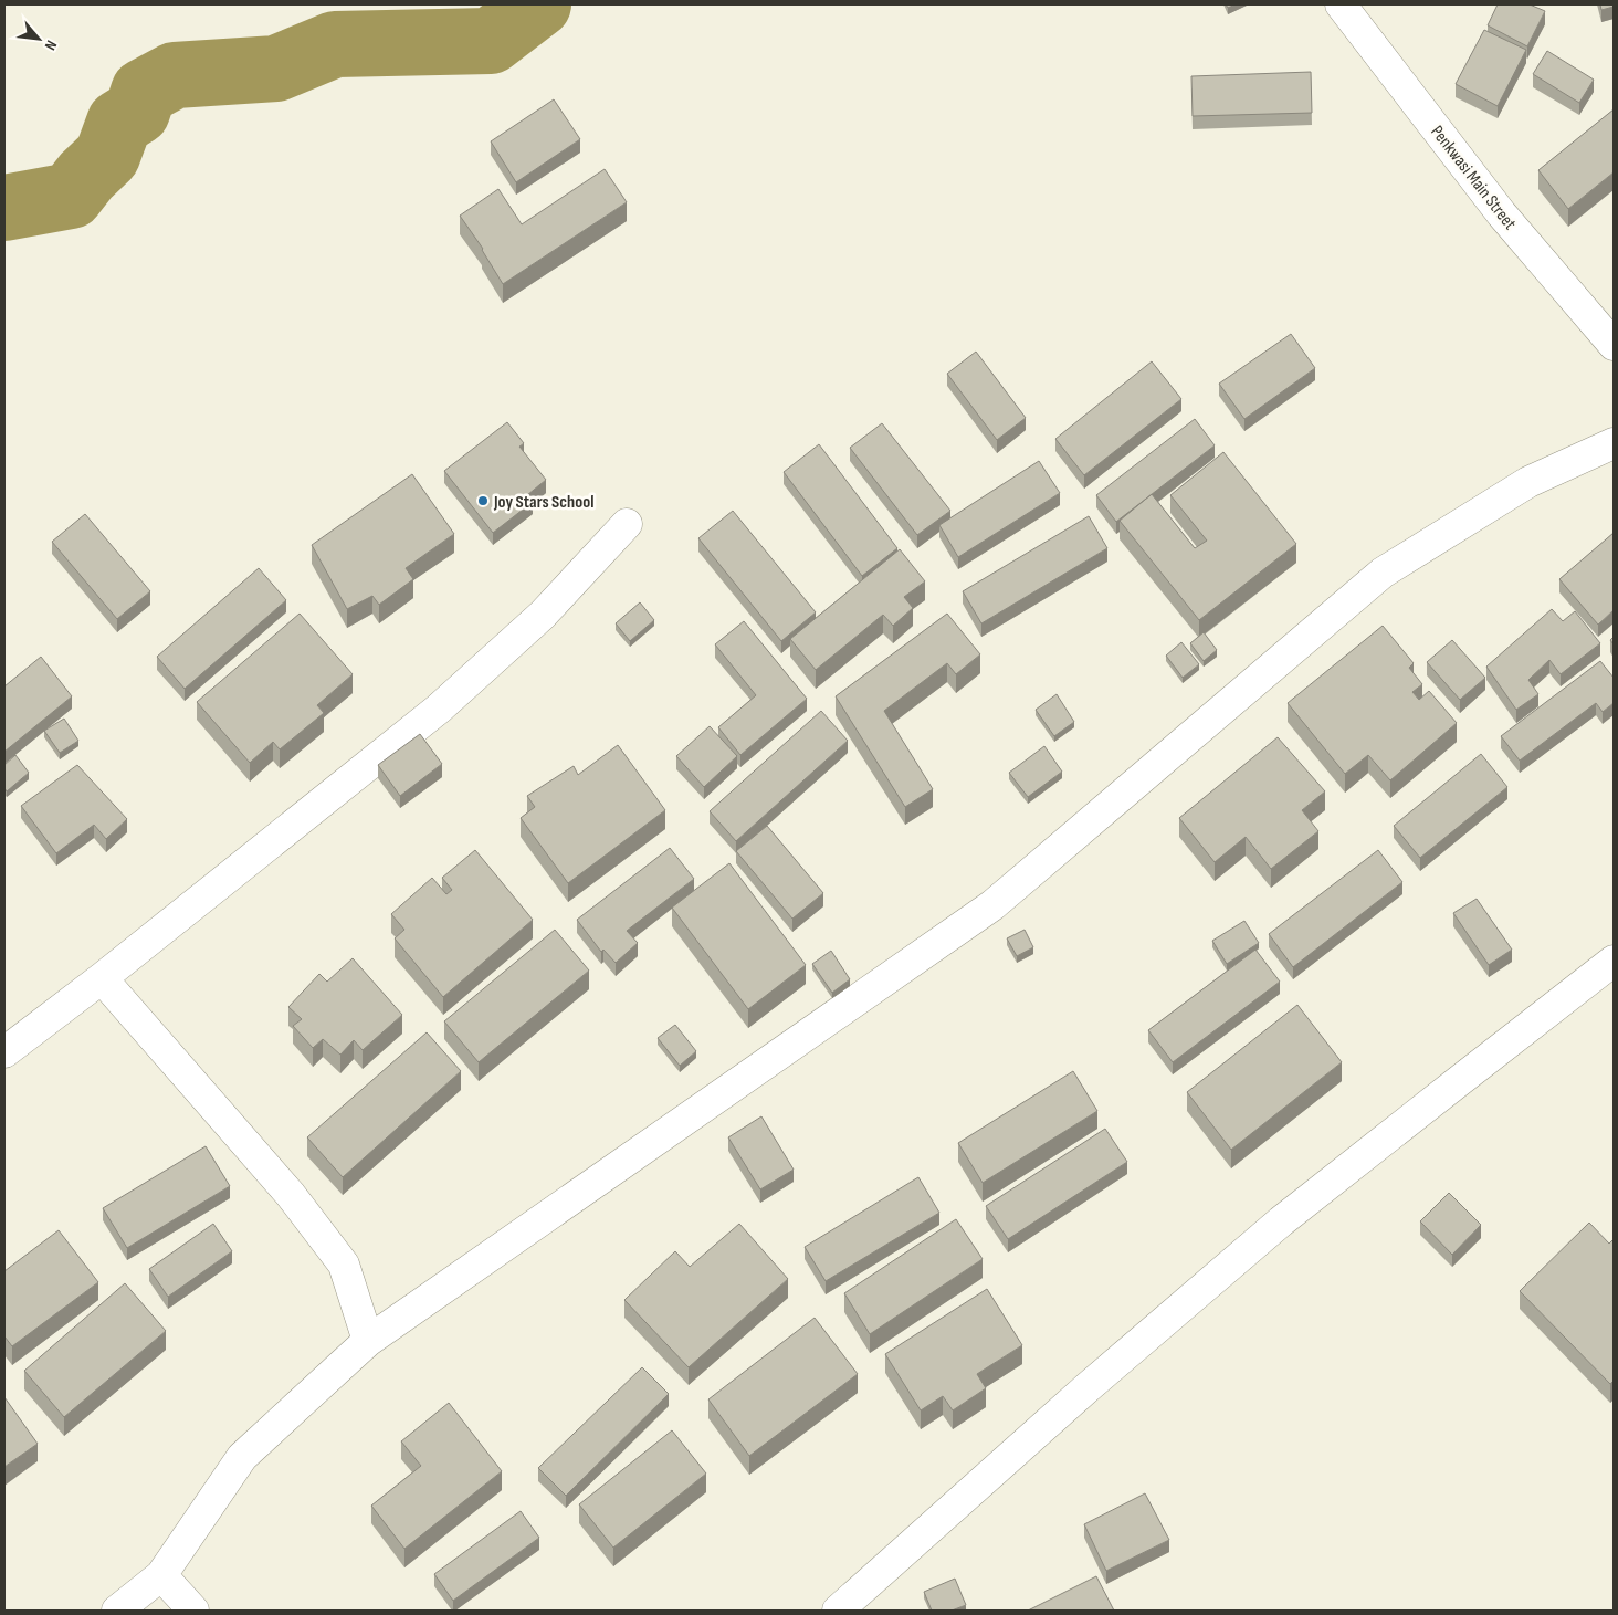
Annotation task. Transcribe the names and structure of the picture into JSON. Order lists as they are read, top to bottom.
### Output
{
  "streets": {
    "street": ["Penkwasi Main Street"]
  },
  "places": ["Joy Stars School"],
  "north": "bottom right"
}
